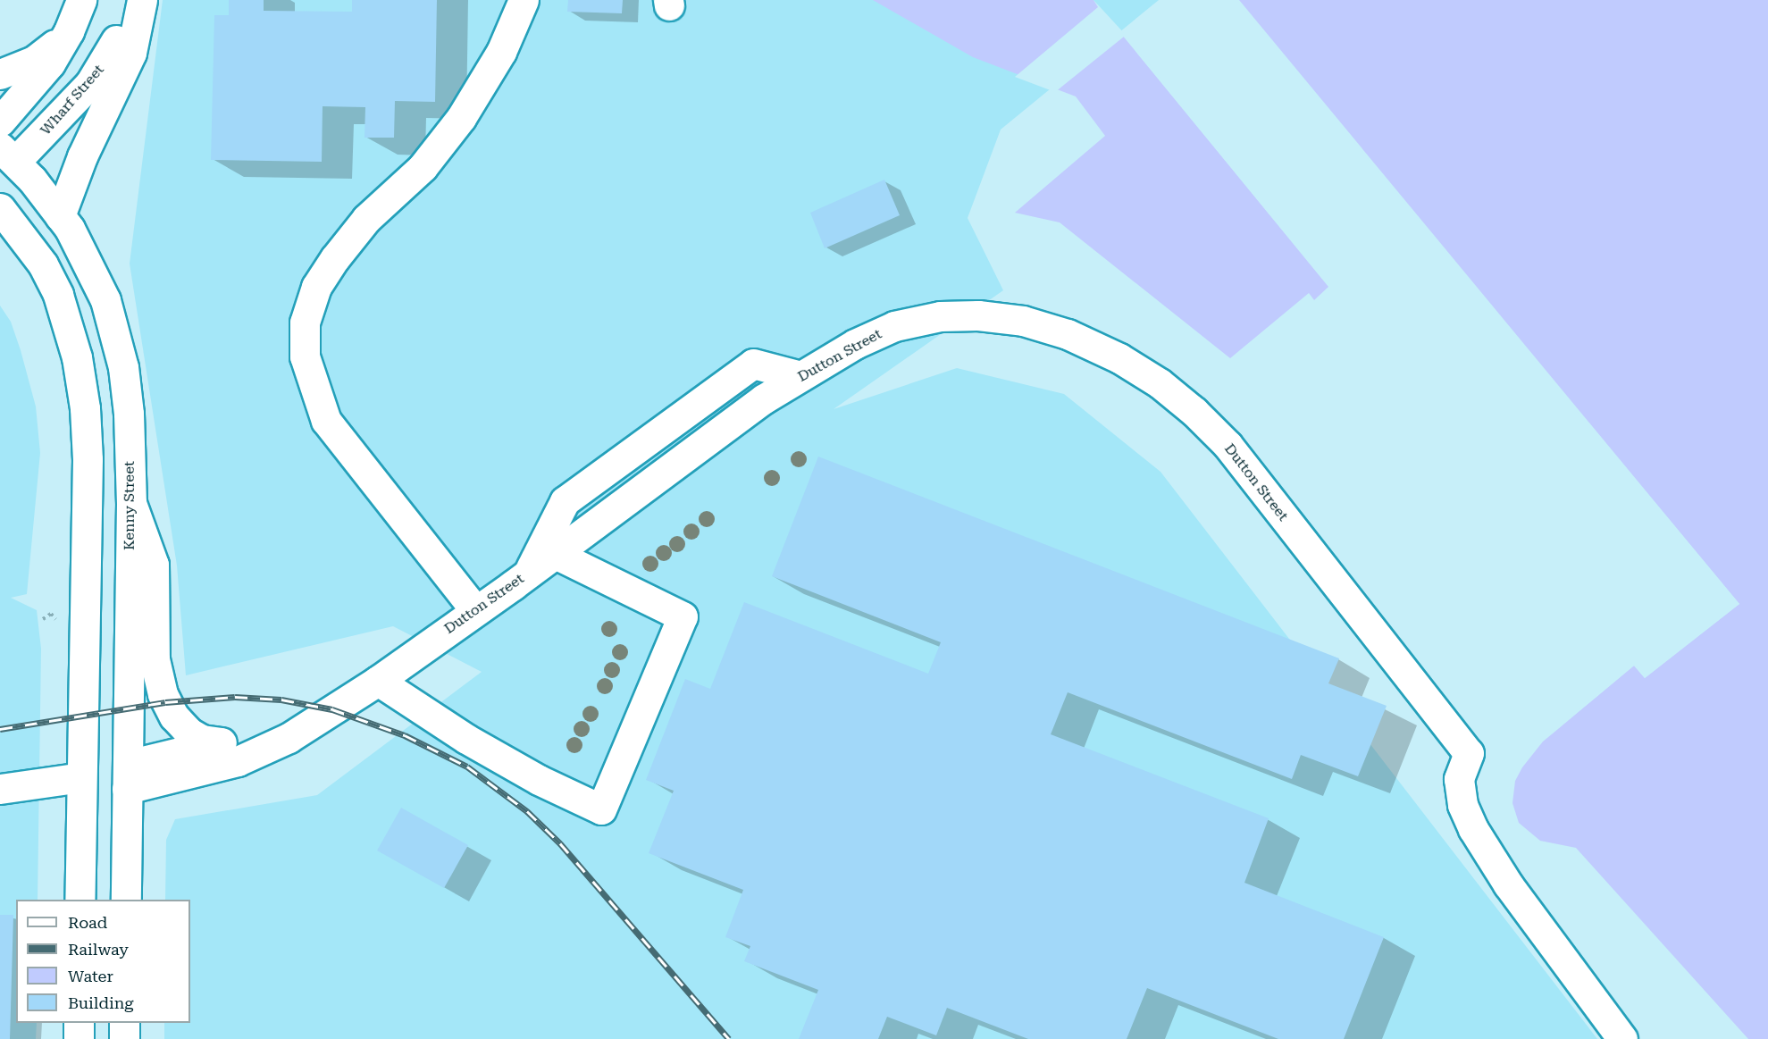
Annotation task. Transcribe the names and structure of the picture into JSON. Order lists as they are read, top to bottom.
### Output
{
  "streets": {
    "main road": ["Wharf Street", "Dutton Street", "Kenny Street"]
  },
  "crossings": [
    ["Wharf Street", "Kenny Street"],
    ["Dutton Street", "Kenny Street"]
  ],
  "legend": [
    "Road",
    "Railway",
    "Water",
    "Building"
  ]
}
